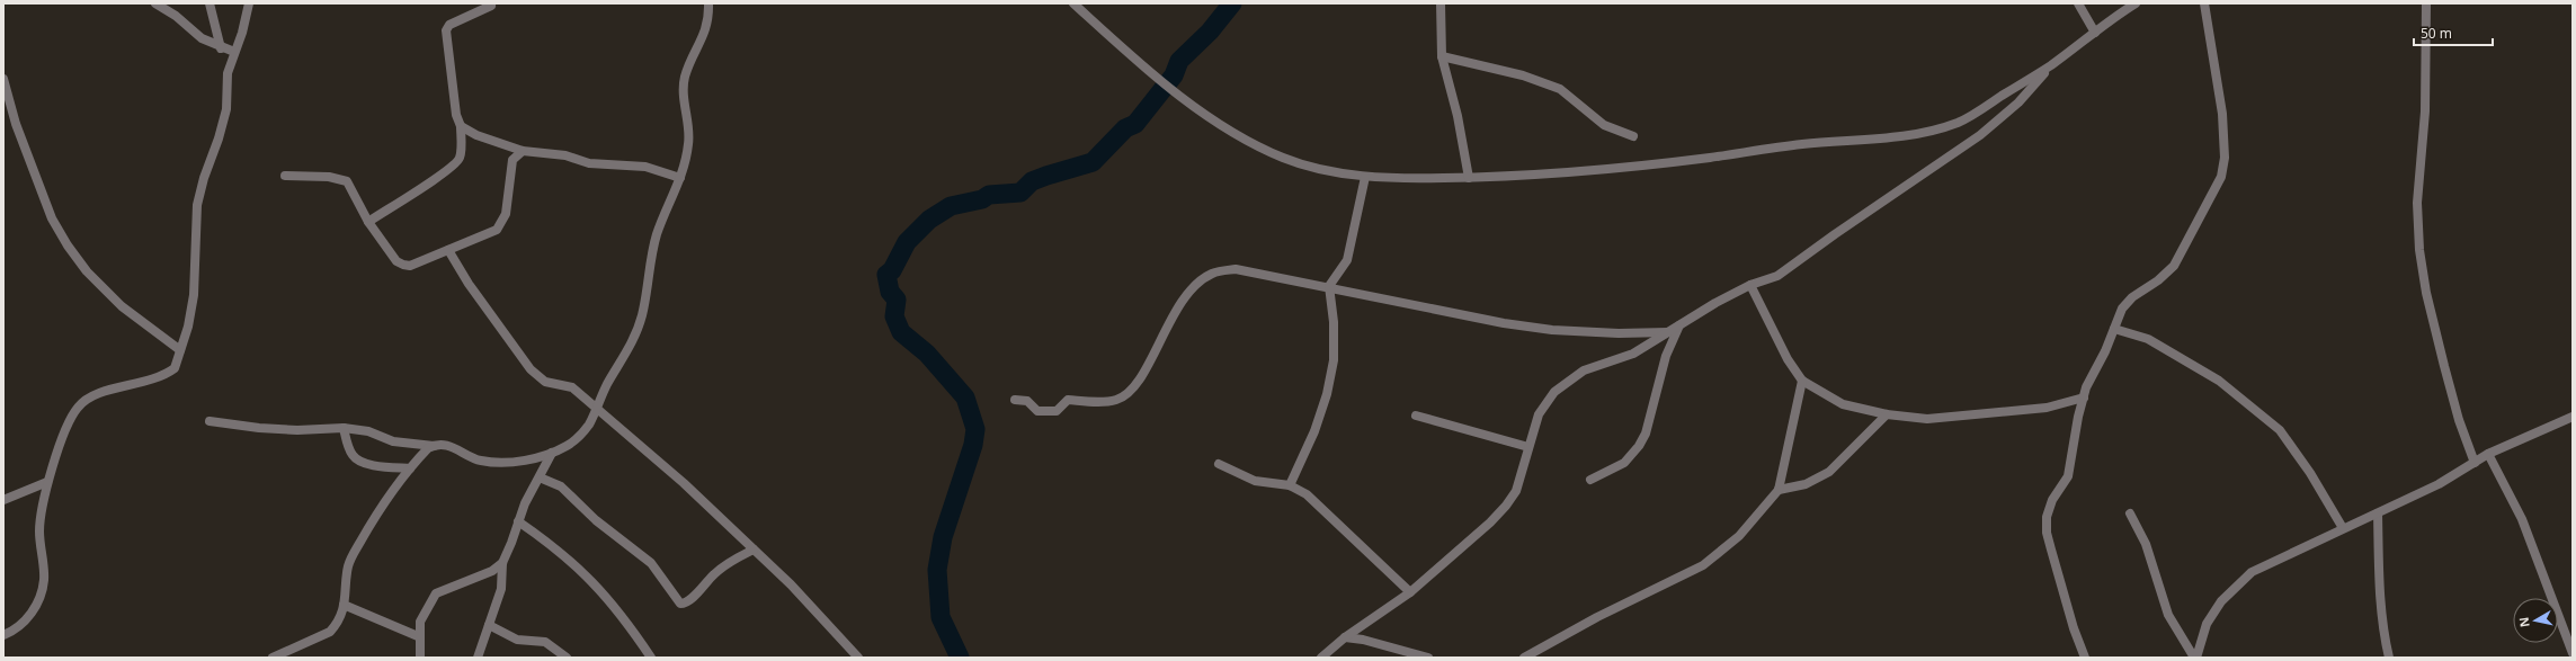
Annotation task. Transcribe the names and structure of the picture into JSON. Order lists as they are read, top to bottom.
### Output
{
  "scale_bar": "50 m",
  "north": "left"
}
